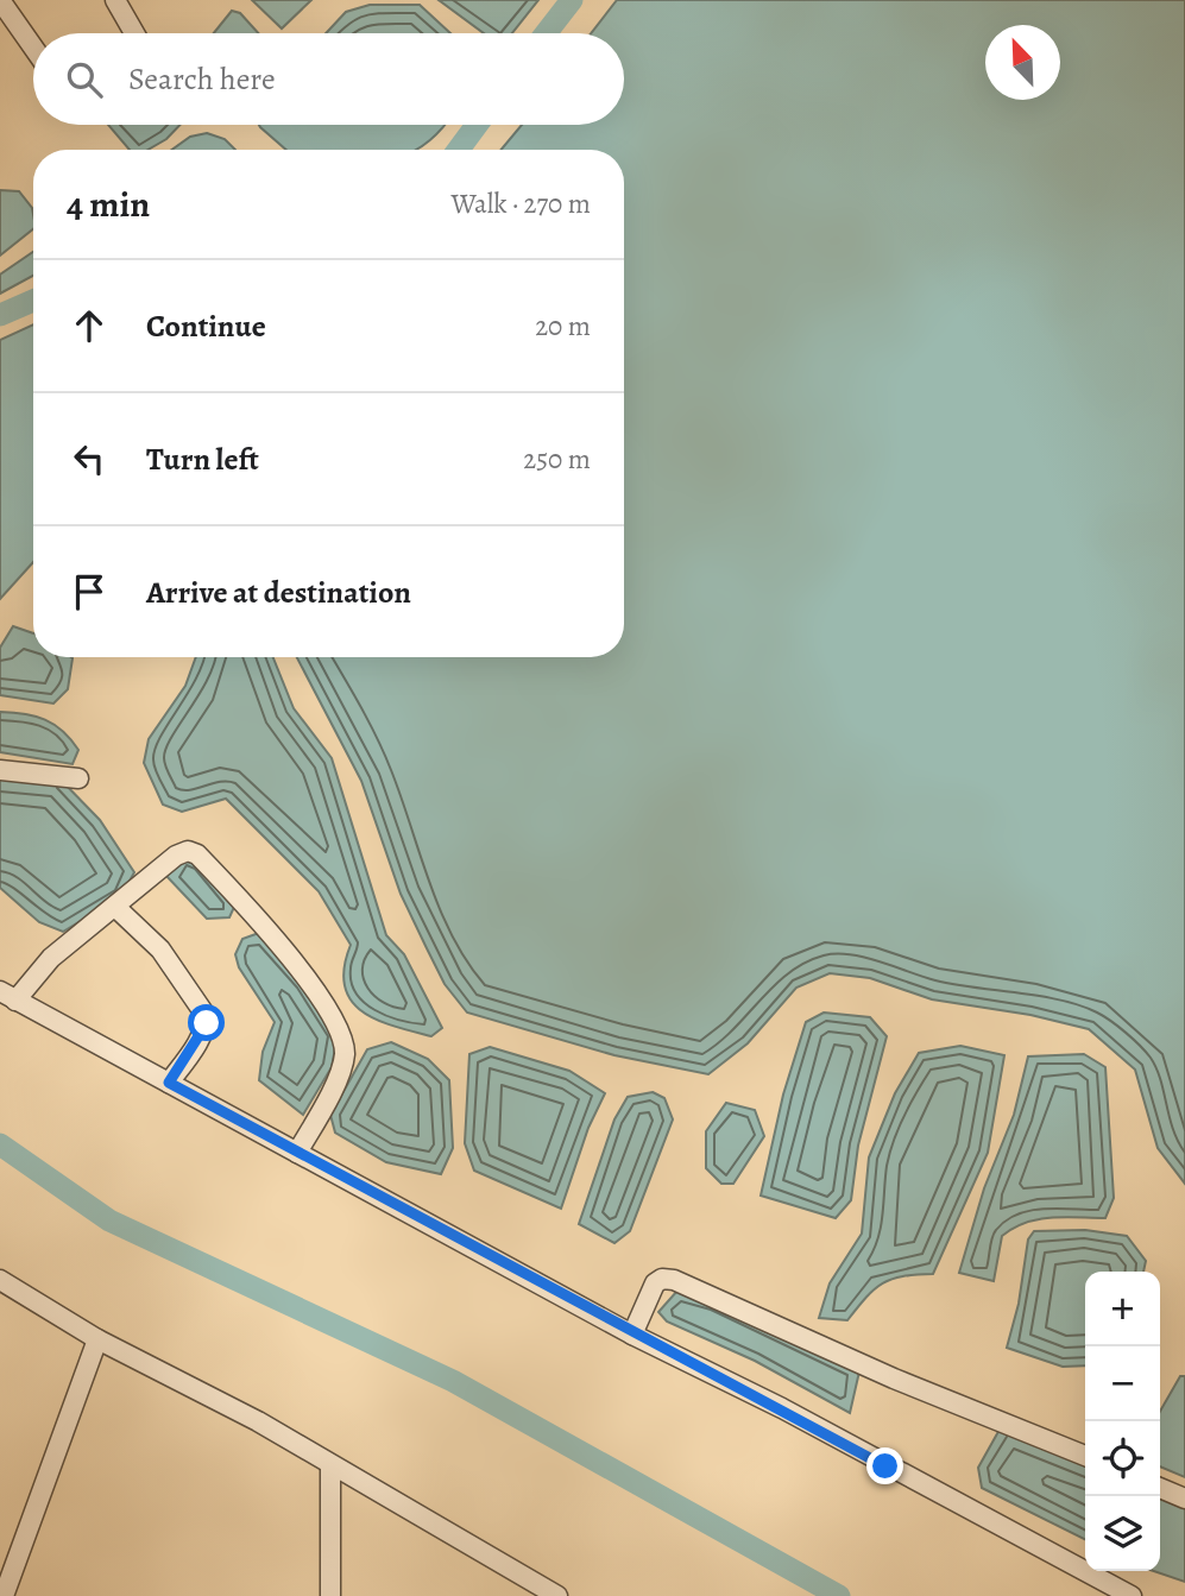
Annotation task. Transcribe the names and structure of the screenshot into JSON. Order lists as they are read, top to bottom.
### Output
{
  "north": "top left",
  "page": {
    "search": "Search here",
    "heading": ["4 min", "Walk · 270 m"],
    "list": [
      ["Continue", "20 m"],
      ["Turn left", "250 m"],
      "Arrive at destination"
    ],
    "map_buttons": ["+", "−"]
  }
}
